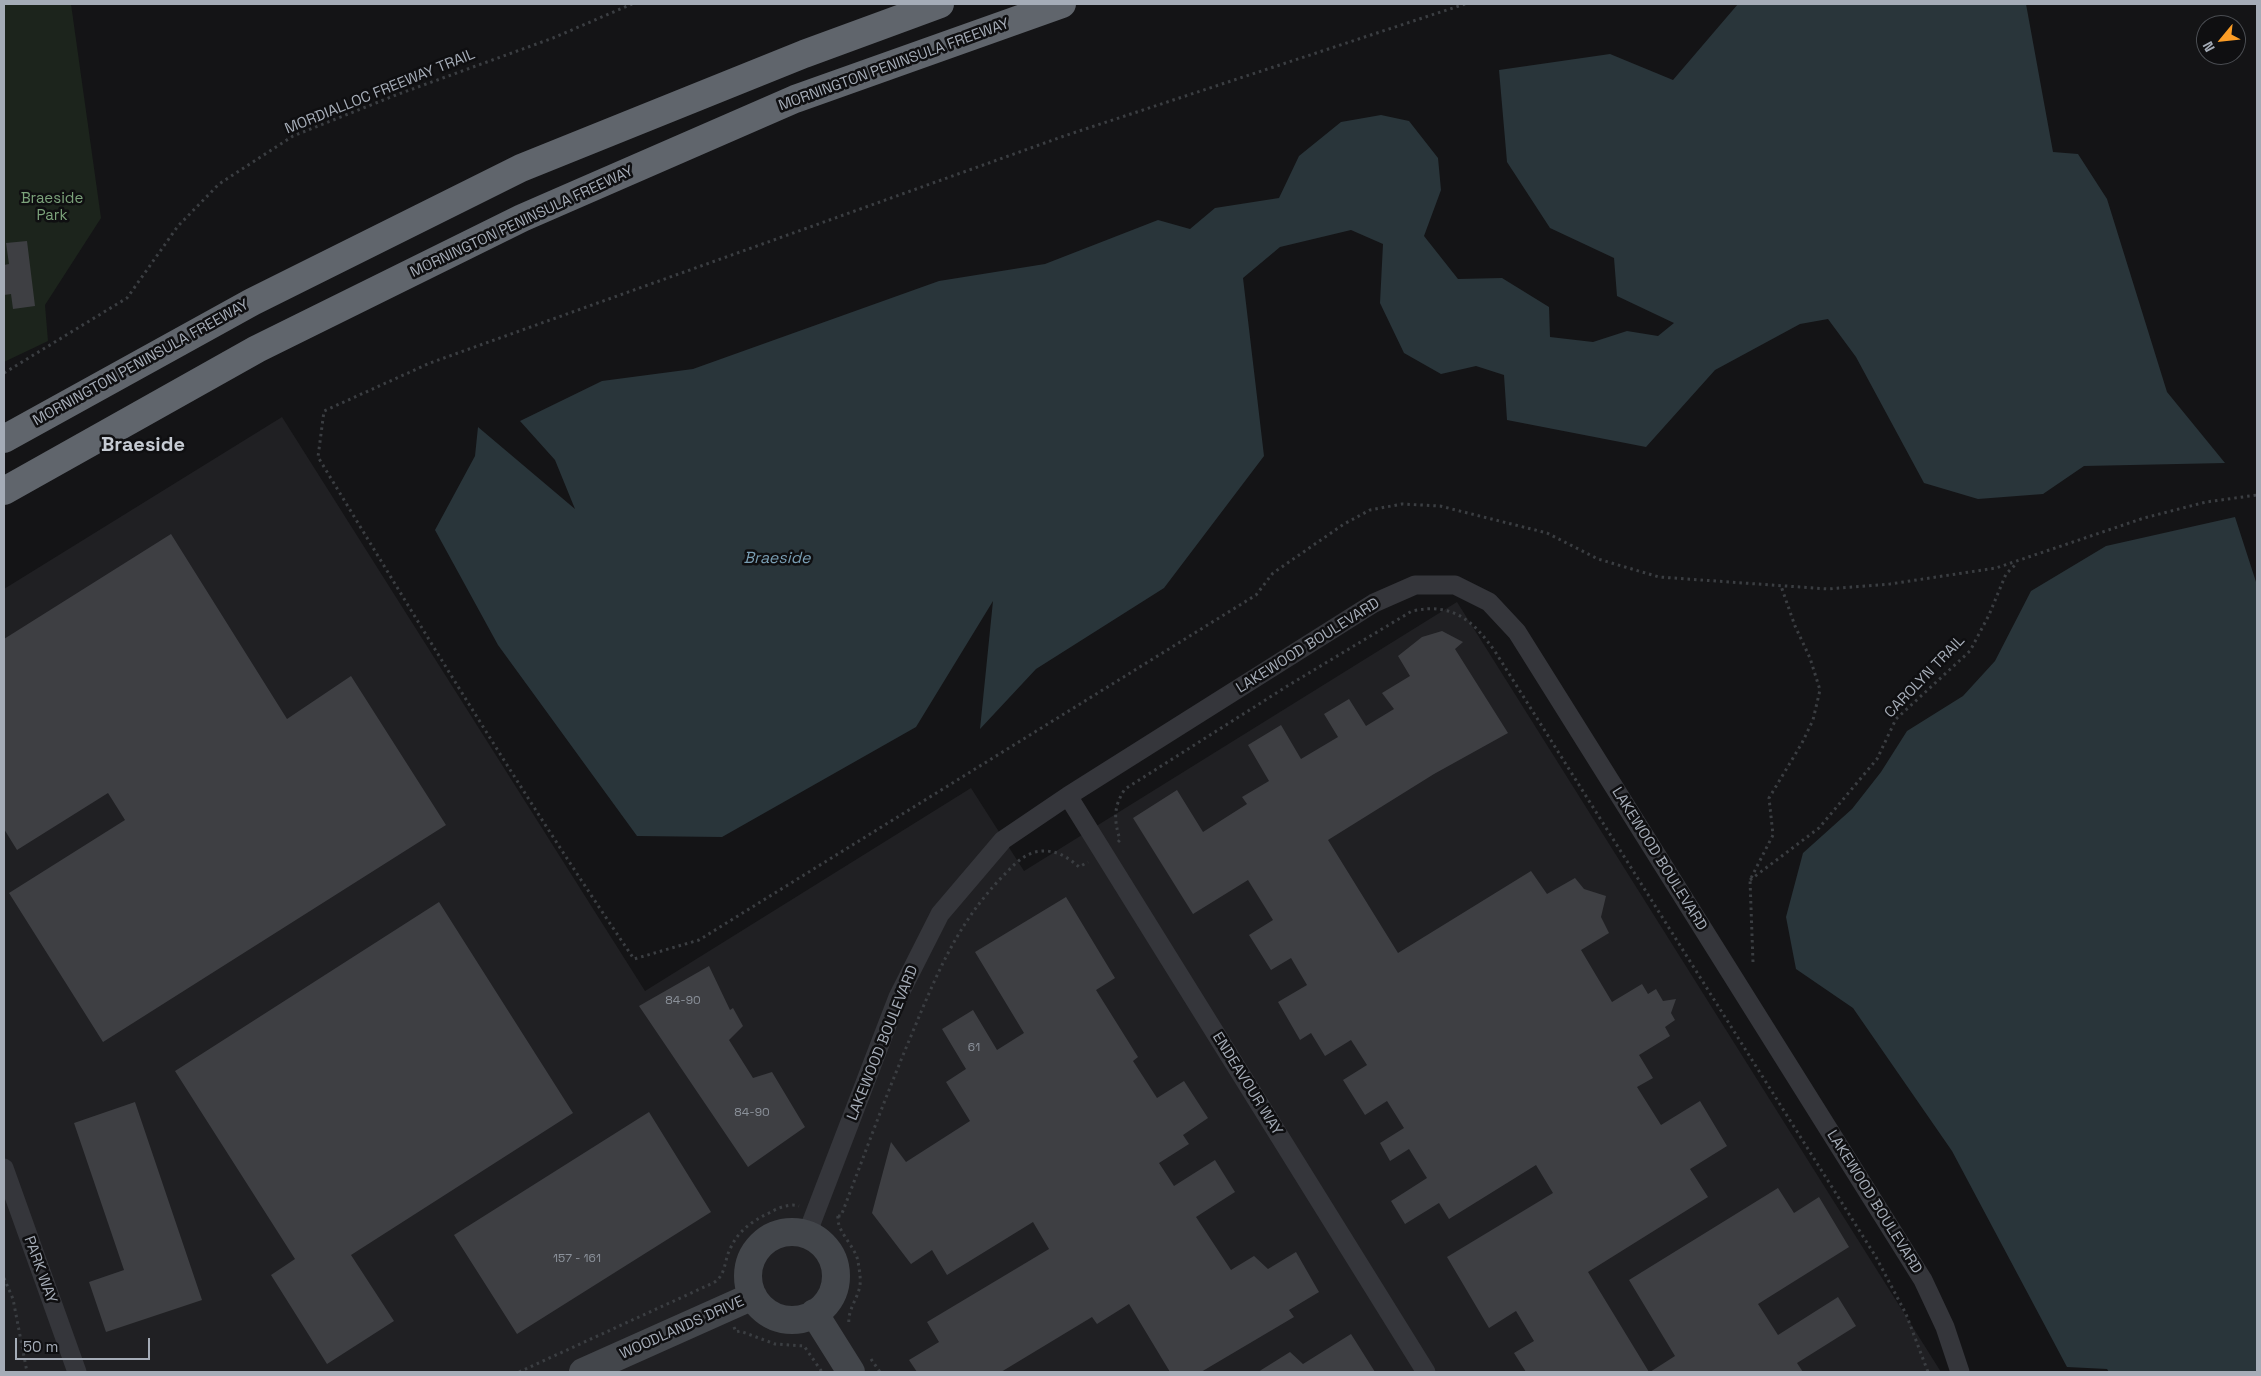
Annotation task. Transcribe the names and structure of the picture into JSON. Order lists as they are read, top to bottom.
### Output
{
  "streets": {
    "highway": ["MORNINGTON PENINSULA FREEWAY"],
    "street": [
      "LAKEWOOD BOULEVARD",
      "ENDEAVOUR WAY",
      "PARK WAY",
      "WOODLANDS DRIVE"
    ],
    "path": ["MORDIALLOC FREEWAY TRAIL", "CAROLYN TRAIL"]
  },
  "crossings": [
    ["LAKEWOOD BOULEVARD", "ENDEAVOUR WAY"],
    ["LAKEWOOD BOULEVARD", "WOODLANDS DRIVE"]
  ],
  "districts": ["Braeside"],
  "water": ["Braeside"],
  "parks": ["Braeside Park"],
  "house_numbers": [
    "84-90",
    "61",
    "84-90",
    "157 - 161"
  ],
  "scale_bar": "50 m",
  "north": "bottom left"
}
